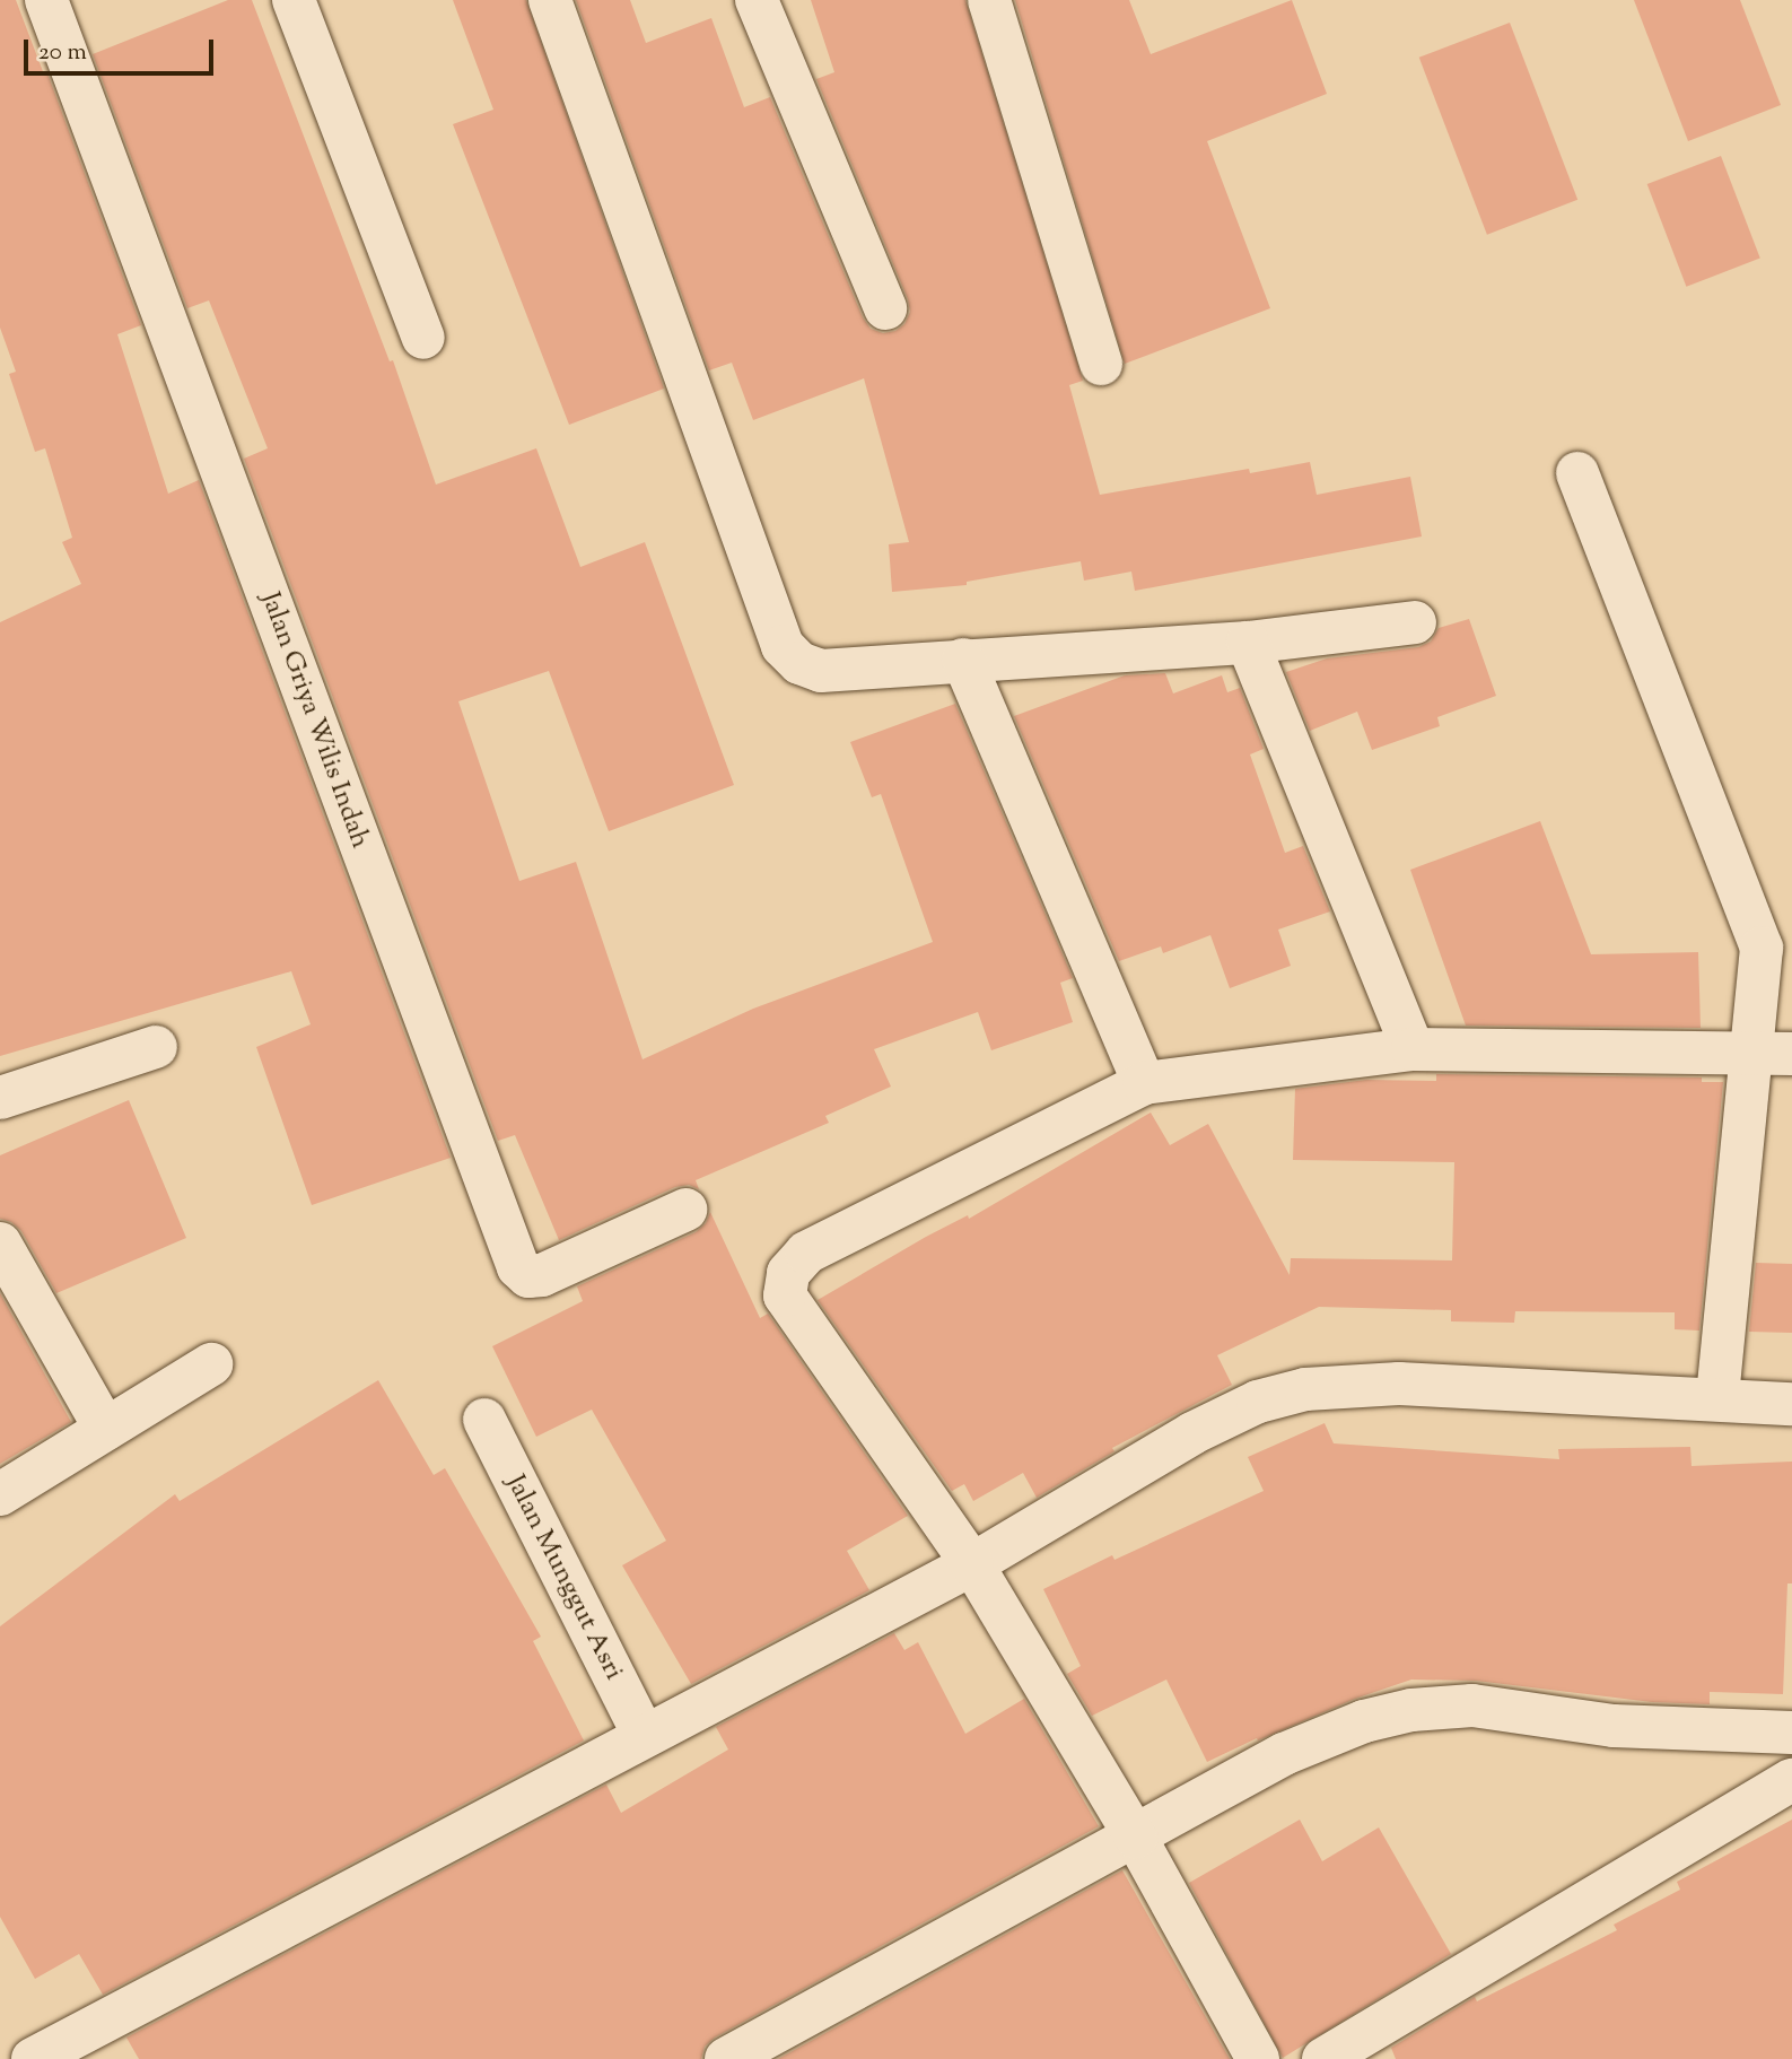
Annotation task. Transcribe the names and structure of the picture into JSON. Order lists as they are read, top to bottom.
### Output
{
  "streets": {
    "street": ["Jalan Griya Wilis Indah", "Jalan Munggut Asri"]
  },
  "scale_bar": "20 m"
}
